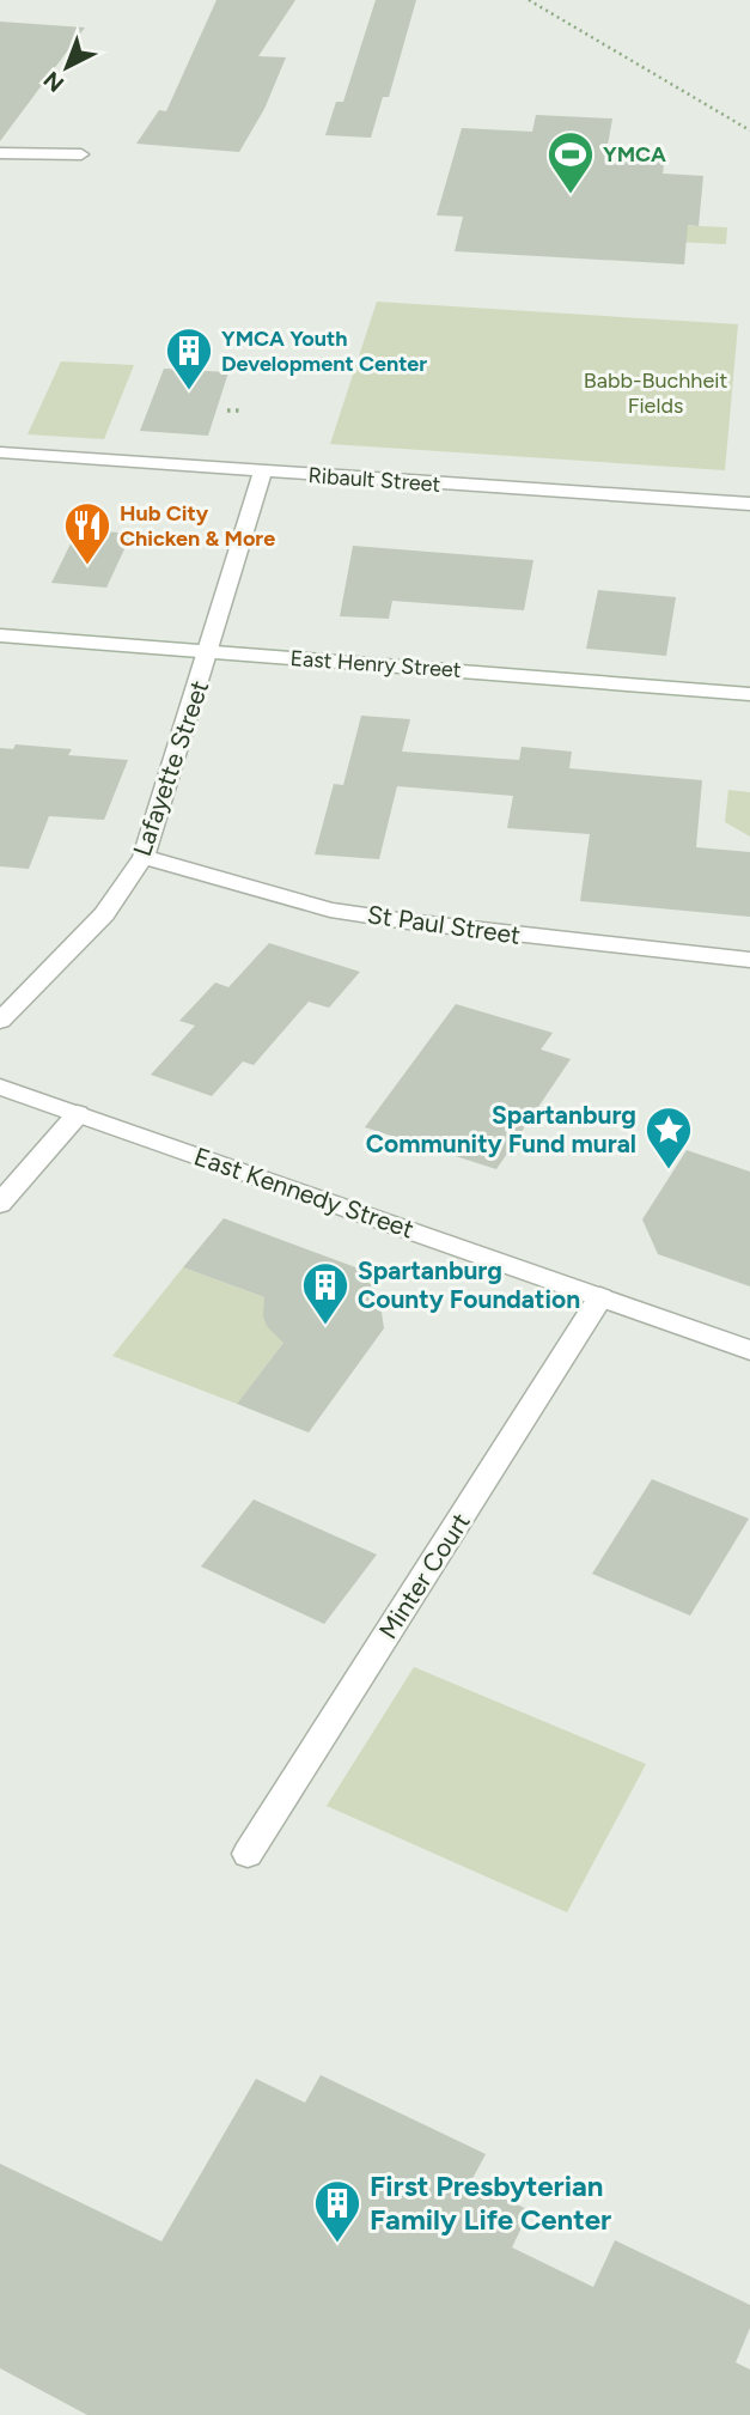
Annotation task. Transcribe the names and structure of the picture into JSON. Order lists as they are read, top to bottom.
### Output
{
  "streets": {
    "street": [
      "Ribault Street",
      "East Henry Street",
      "Lafayette Street",
      "St Paul Street",
      "East Kennedy Street",
      "Minter Court"
    ]
  },
  "crossings": [
    ["Ribault Street", "Lafayette Street"],
    ["East Henry Street", "Lafayette Street"],
    ["Lafayette Street", "St Paul Street"],
    ["East Kennedy Street", "Minter Court"]
  ],
  "parks": ["Babb-Buchheit Fields"],
  "places": {
    "sports": ["YMCA"],
    "building": ["YMCA Youth Development Center", "Spartanburg County Foundation", "First Presbyterian Family Life Center"],
    "restaurant": ["Hub City Chicken & More"],
    "place": ["Spartanburg Community Fund mural"]
  },
  "north": "bottom left"
}
